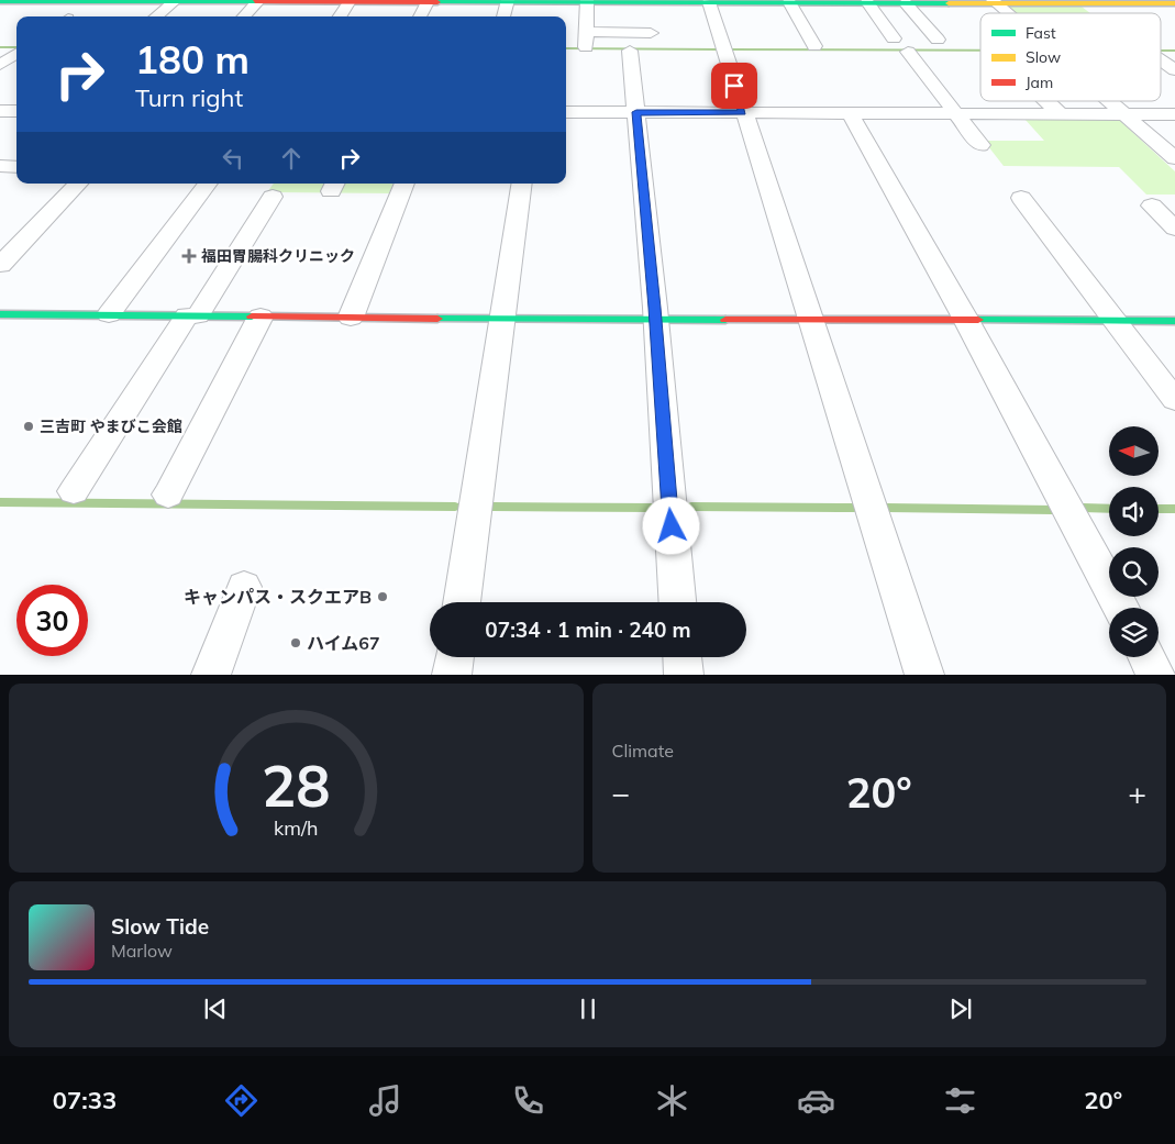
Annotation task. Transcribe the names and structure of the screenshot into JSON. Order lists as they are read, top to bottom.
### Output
{
  "places": {
    "health": ["福田胃腸科クリニック"],
    "other": ["三吉町 やまびこ会館", "キャンパス・スクエアB", "ハイム67"]
  },
  "legend": ["Fast", "Slow", "Jam"],
  "north": "left",
  "page": {
    "turn": ["180 m", "Turn right"],
    "limit": "30",
    "trip": "07:34 · 1 min · 240 m",
    "tile": "Climate",
    "heat": ["−", "20°", "+"],
    "song": ["Slow Tide", "Marlow"],
    "tabs": ["07:33", "20°"],
    "gauge": ["28", "km/h"]
  }
}
